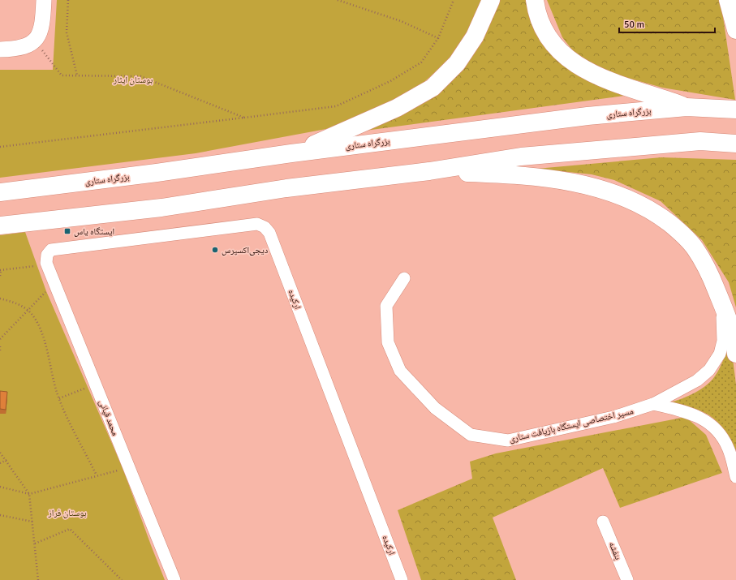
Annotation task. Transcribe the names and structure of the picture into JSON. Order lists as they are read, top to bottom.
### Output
{
  "streets": {
    "highway": ["بزرگراه ستاری"],
    "street": [
      "ارکیده",
      "محمد قپانی",
      "مسیر اختصاصی ایستگاه بازیافت ستاری",
      "بنفشه"
    ]
  },
  "crossings": [
    ["ارکیده", "محمد قپانی"]
  ],
  "parks": ["بوستان ایثار", "بوستان فراز"],
  "places": {
    "transit": ["ایستگاه یاس"],
    "other": ["دیجی‌اکسپرس"]
  },
  "scale_bar": "50 m"
}
